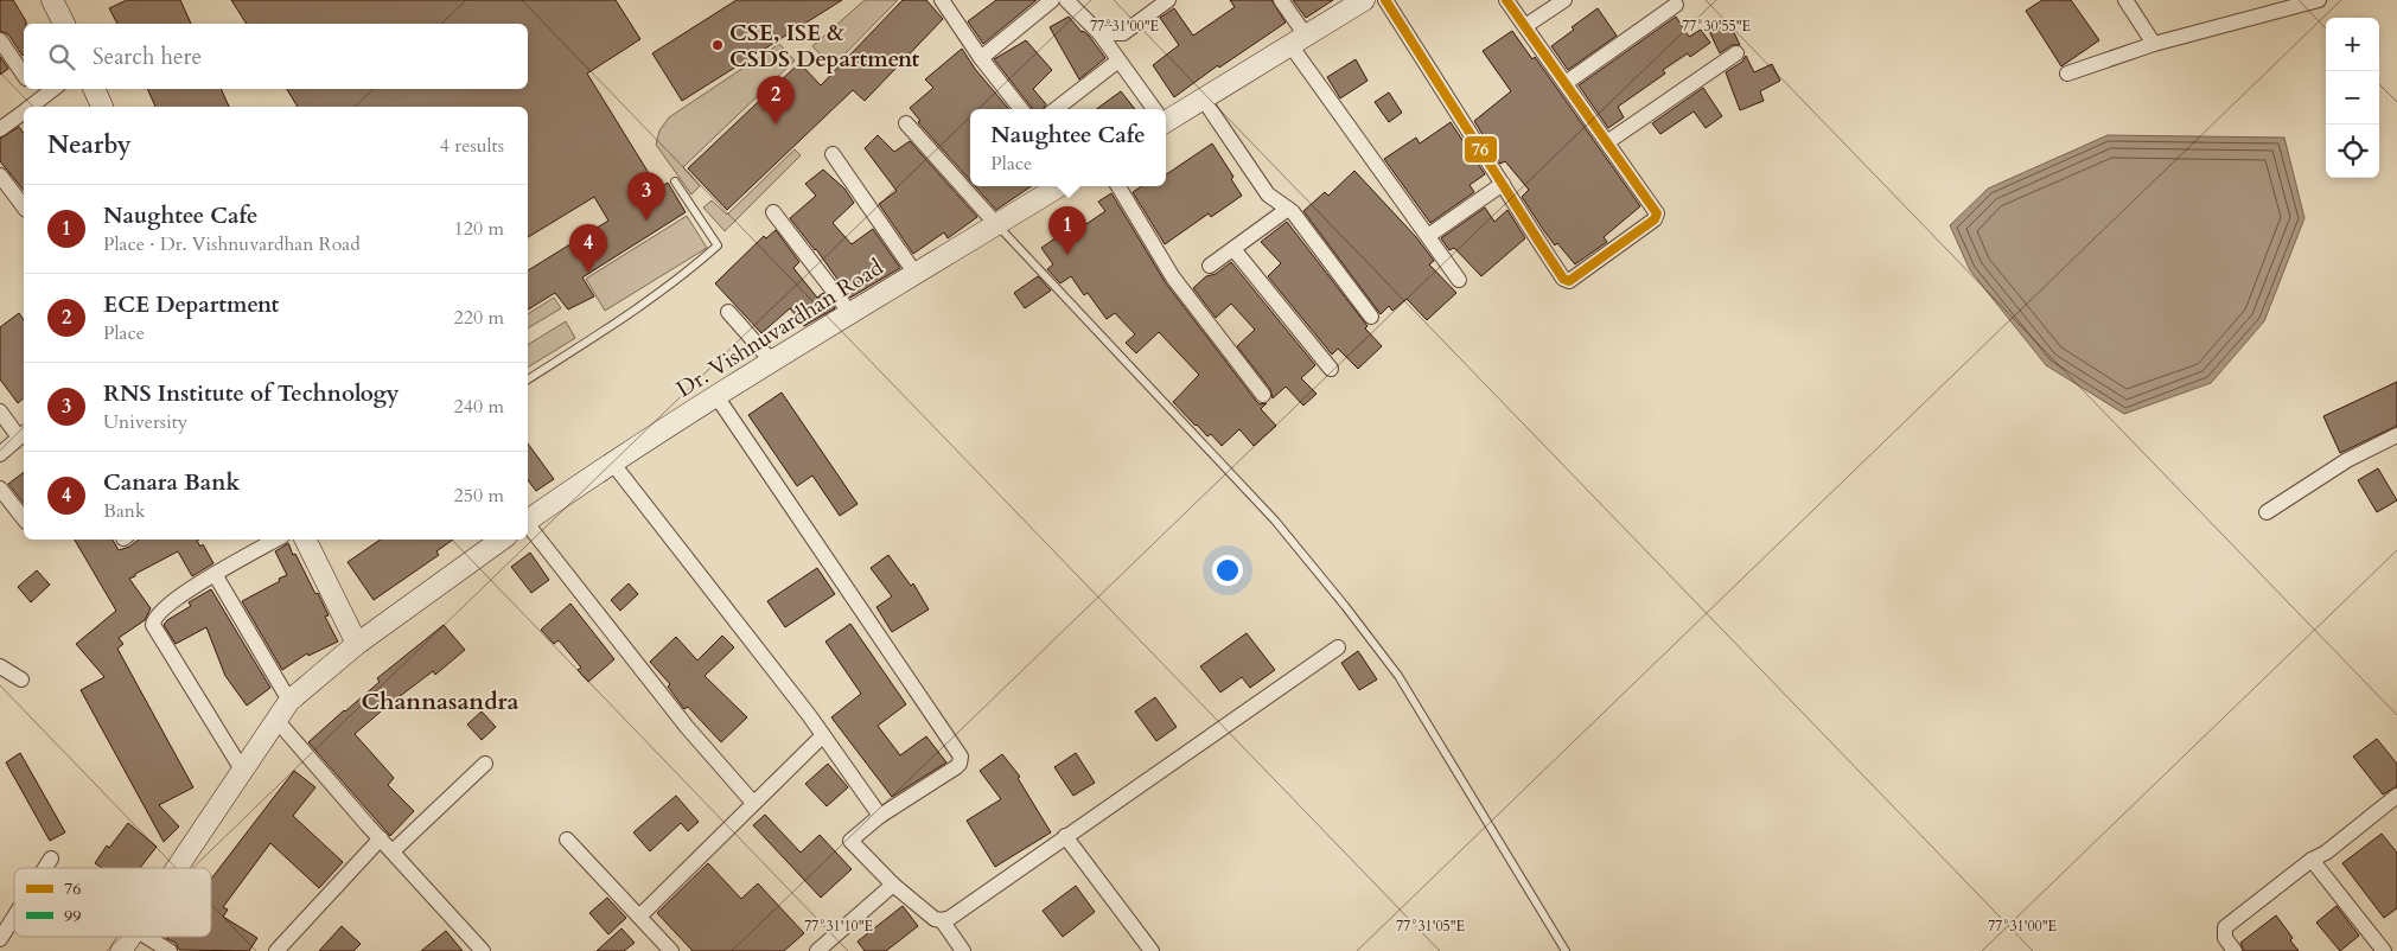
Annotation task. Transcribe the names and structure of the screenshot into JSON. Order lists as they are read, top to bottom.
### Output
{
  "streets": {
    "main road": ["Dr. Vishnuvardhan Road"]
  },
  "districts": ["Channasandra"],
  "places": ["CSE, ISE & CSDS Department"],
  "lines": ["transit line 76"],
  "legend": ["76", "99"],
  "page": {
    "map_buttons": ["+", "−"],
    "search": "Search here",
    "pins": [
      "2",
      "3",
      "1",
      "4"
    ],
    "heading": ["Nearby", "4 results"],
    "popup": ["Naughtee Cafe", "Place"],
    "list": [
      {
        "mark": "1",
        "name": "Naughtee Cafe",
        "note": "Place · Dr. Vishnuvardhan Road",
        "value": "120 m"
      },
      {
        "mark": "2",
        "name": "ECE Department",
        "note": "Place",
        "value": "220 m"
      },
      {
        "mark": "3",
        "name": "RNS Institute of Technology",
        "note": "University",
        "value": "240 m"
      },
      {
        "mark": "4",
        "name": "Canara Bank",
        "note": "Bank",
        "value": "250 m"
      }
    ]
  },
  "coordinates": [
    "77°31'00\"E",
    "77°30'55\"E",
    "77°31'10\"E",
    "77°31'05\"E"
  ]
}
